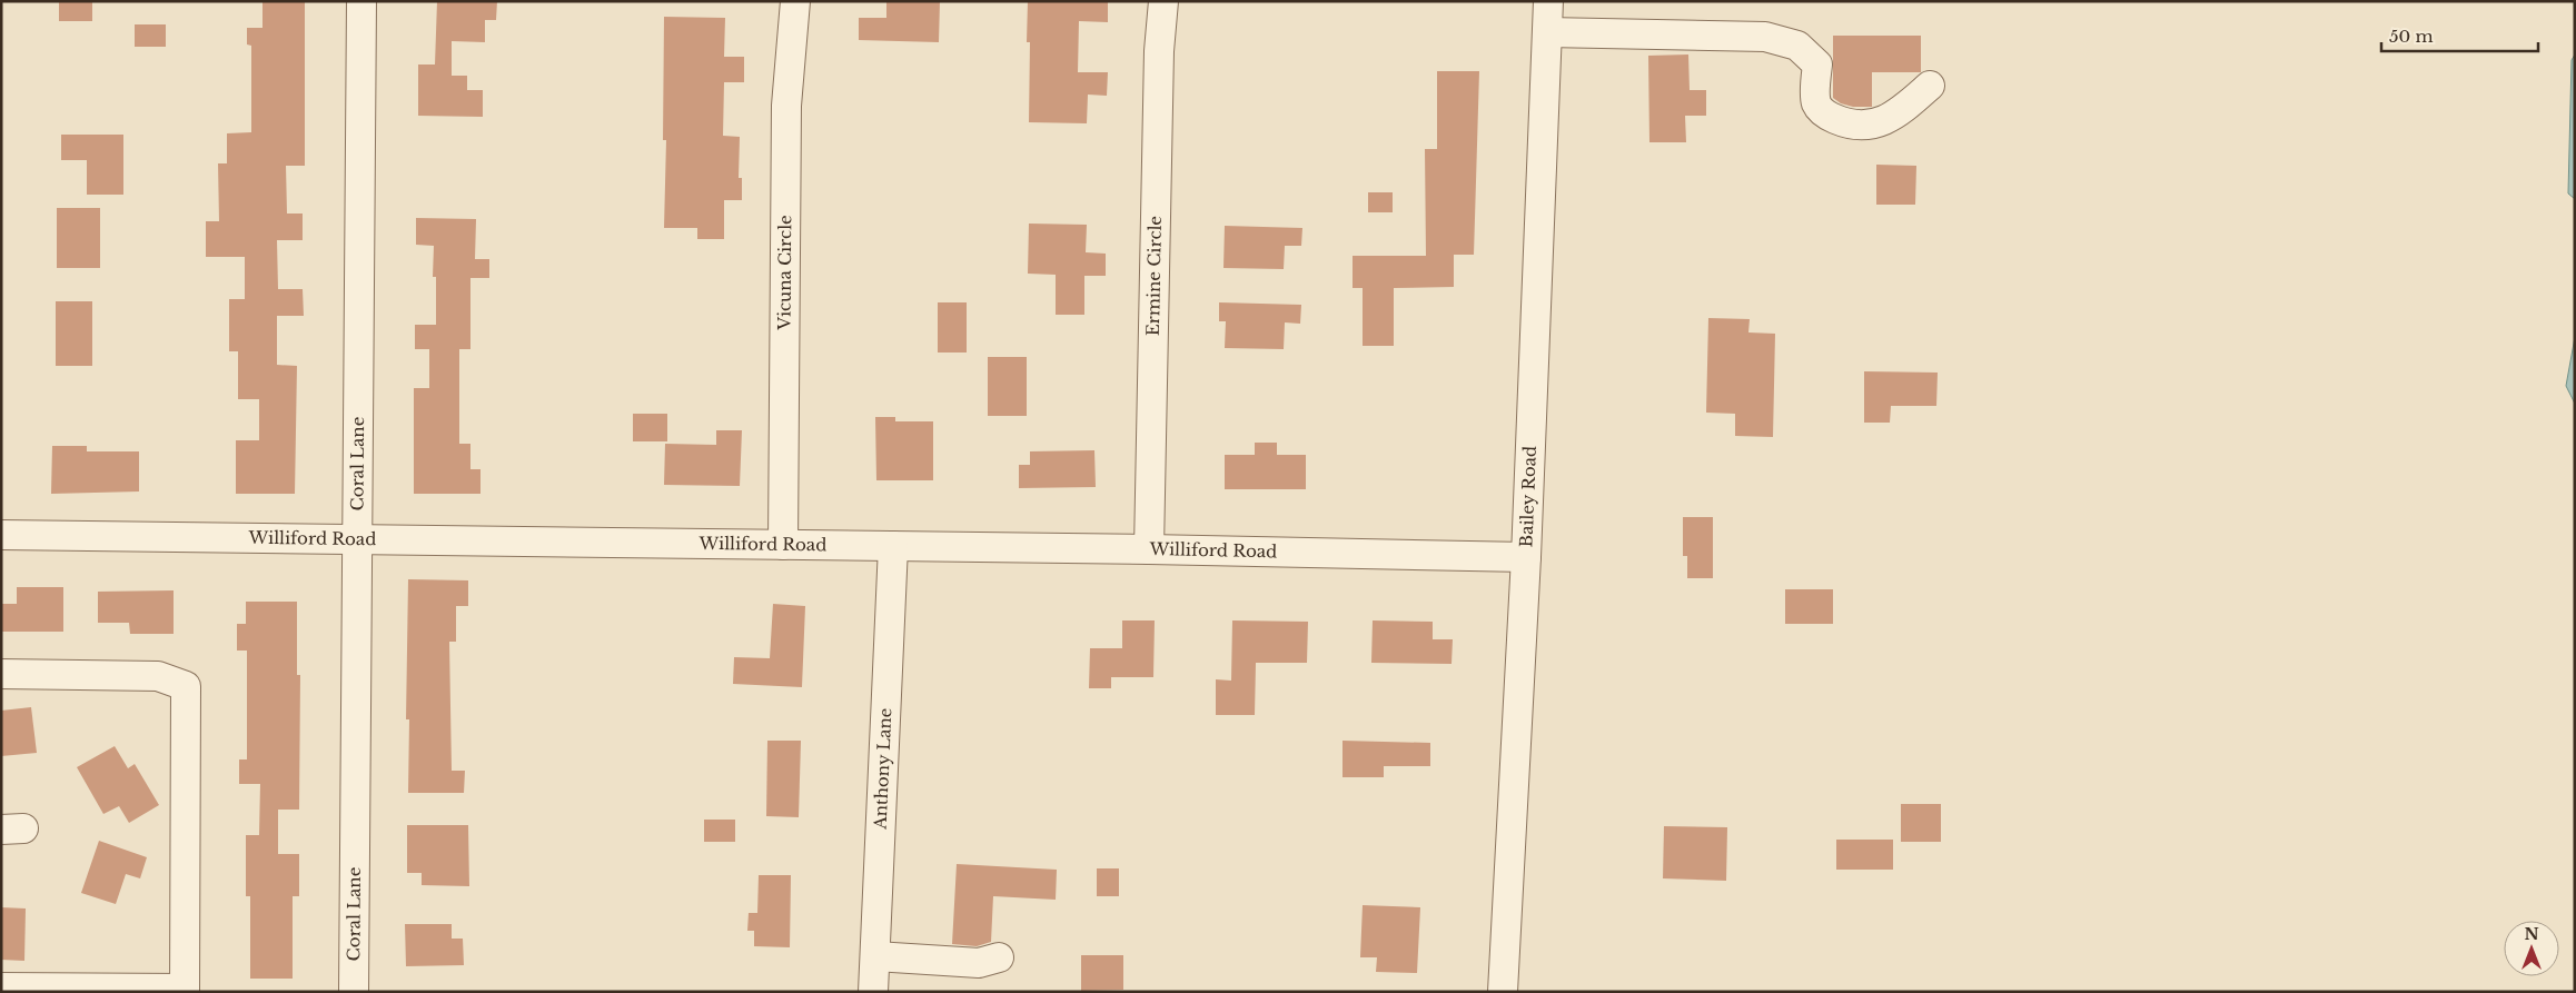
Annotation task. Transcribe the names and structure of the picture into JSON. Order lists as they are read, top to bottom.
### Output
{
  "streets": {
    "street": [
      "Vicuna Circle",
      "Ermine Circle",
      "Coral Lane",
      "Bailey Road",
      "Williford Road",
      "Anthony Lane"
    ]
  },
  "crossings": [
    ["Vicuna Circle", "Williford Road"],
    ["Ermine Circle", "Williford Road"],
    ["Coral Lane", "Williford Road"],
    ["Bailey Road", "Williford Road"],
    ["Williford Road", "Anthony Lane"]
  ],
  "scale_bar": "50 m",
  "north": "top"
}
